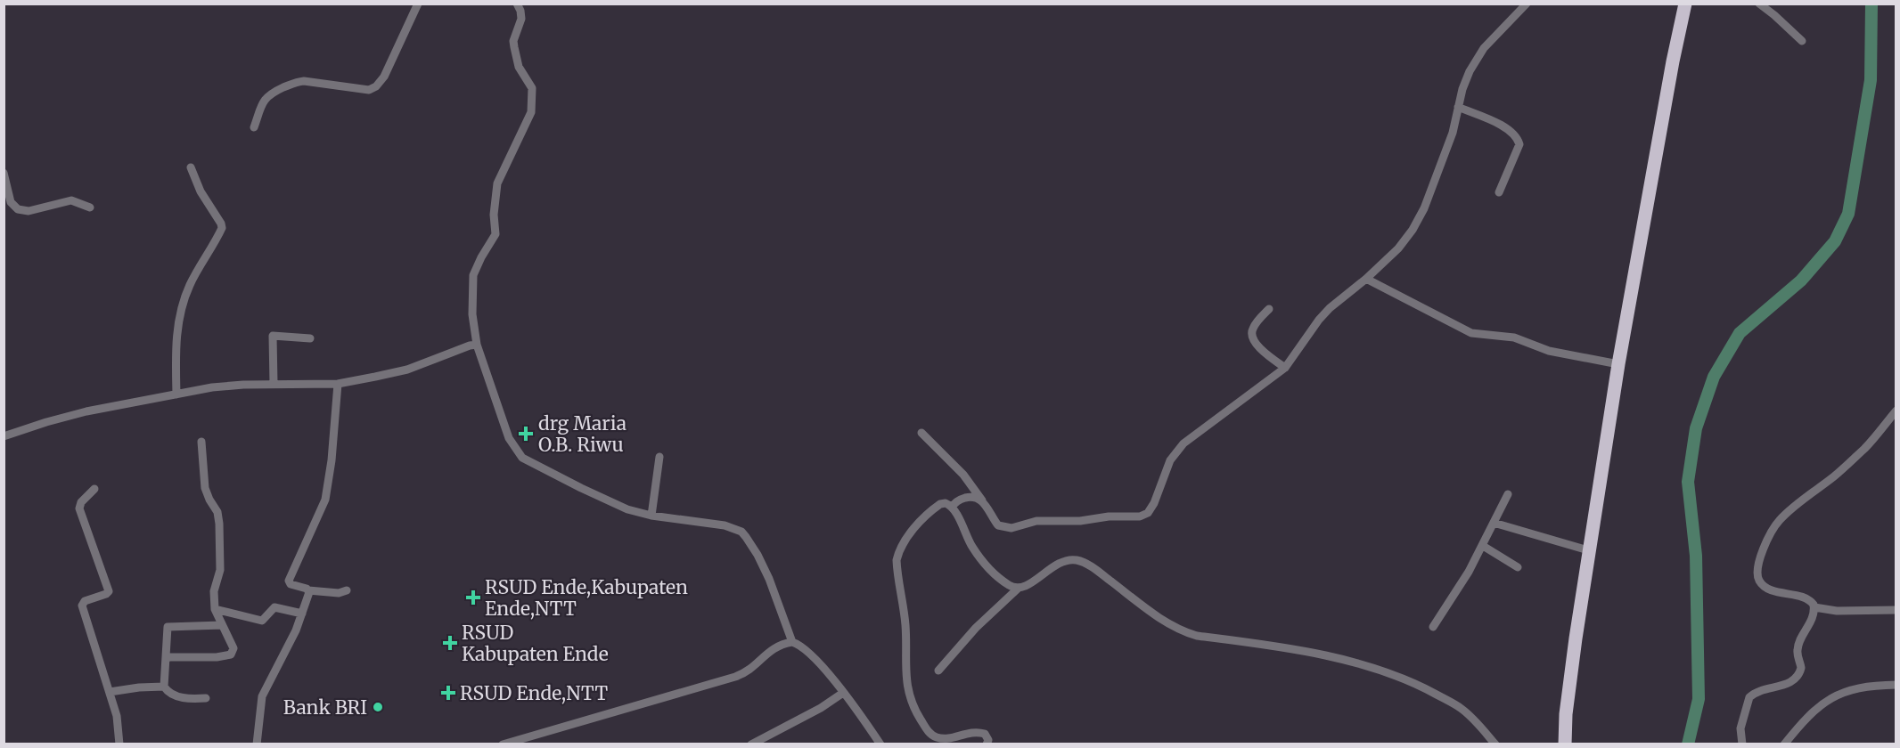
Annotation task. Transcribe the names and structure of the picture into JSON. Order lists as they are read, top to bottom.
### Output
{
  "places": {
    "health": [
      "drg Maria O.B. Riwu",
      "RSUD Ende,Kabupaten Ende,NTT",
      "RSUD Kabupaten Ende",
      "RSUD Ende,NTT"
    ],
    "other": ["Bank BRI"]
  }
}
